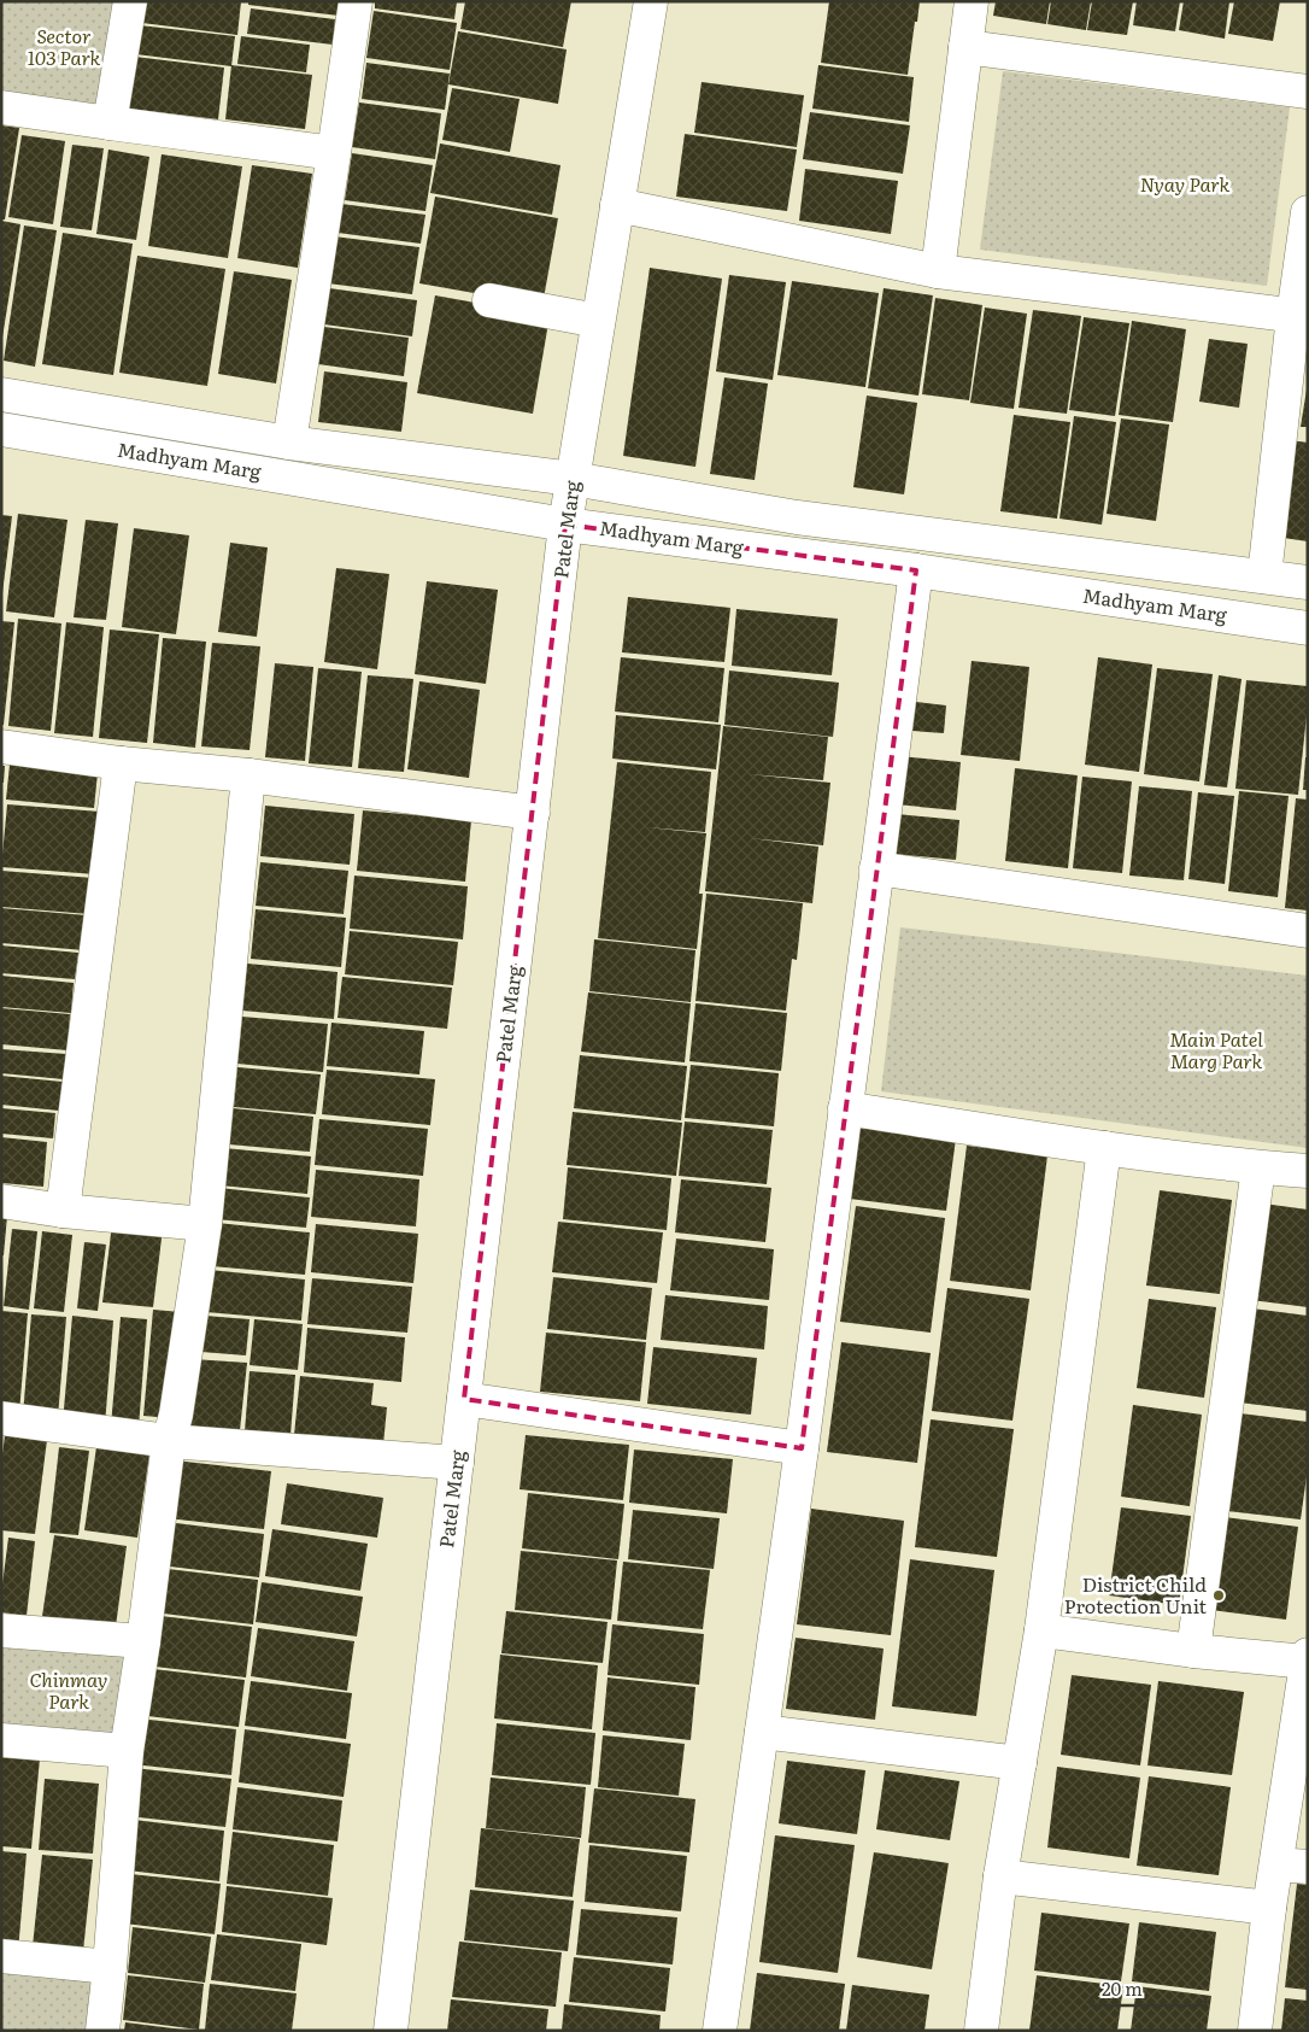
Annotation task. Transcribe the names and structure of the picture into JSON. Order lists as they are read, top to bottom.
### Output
{
  "streets": {
    "street": ["Madhyam Marg", "Patel Marg"]
  },
  "crossings": [
    ["Madhyam Marg", "Patel Marg"]
  ],
  "parks": [
    "Sector 103 Park",
    "Nyay Park",
    "Main Patel Marg Park",
    "Chinmay Park"
  ],
  "places": ["District Child Protection Unit"],
  "scale_bar": "20 m"
}
